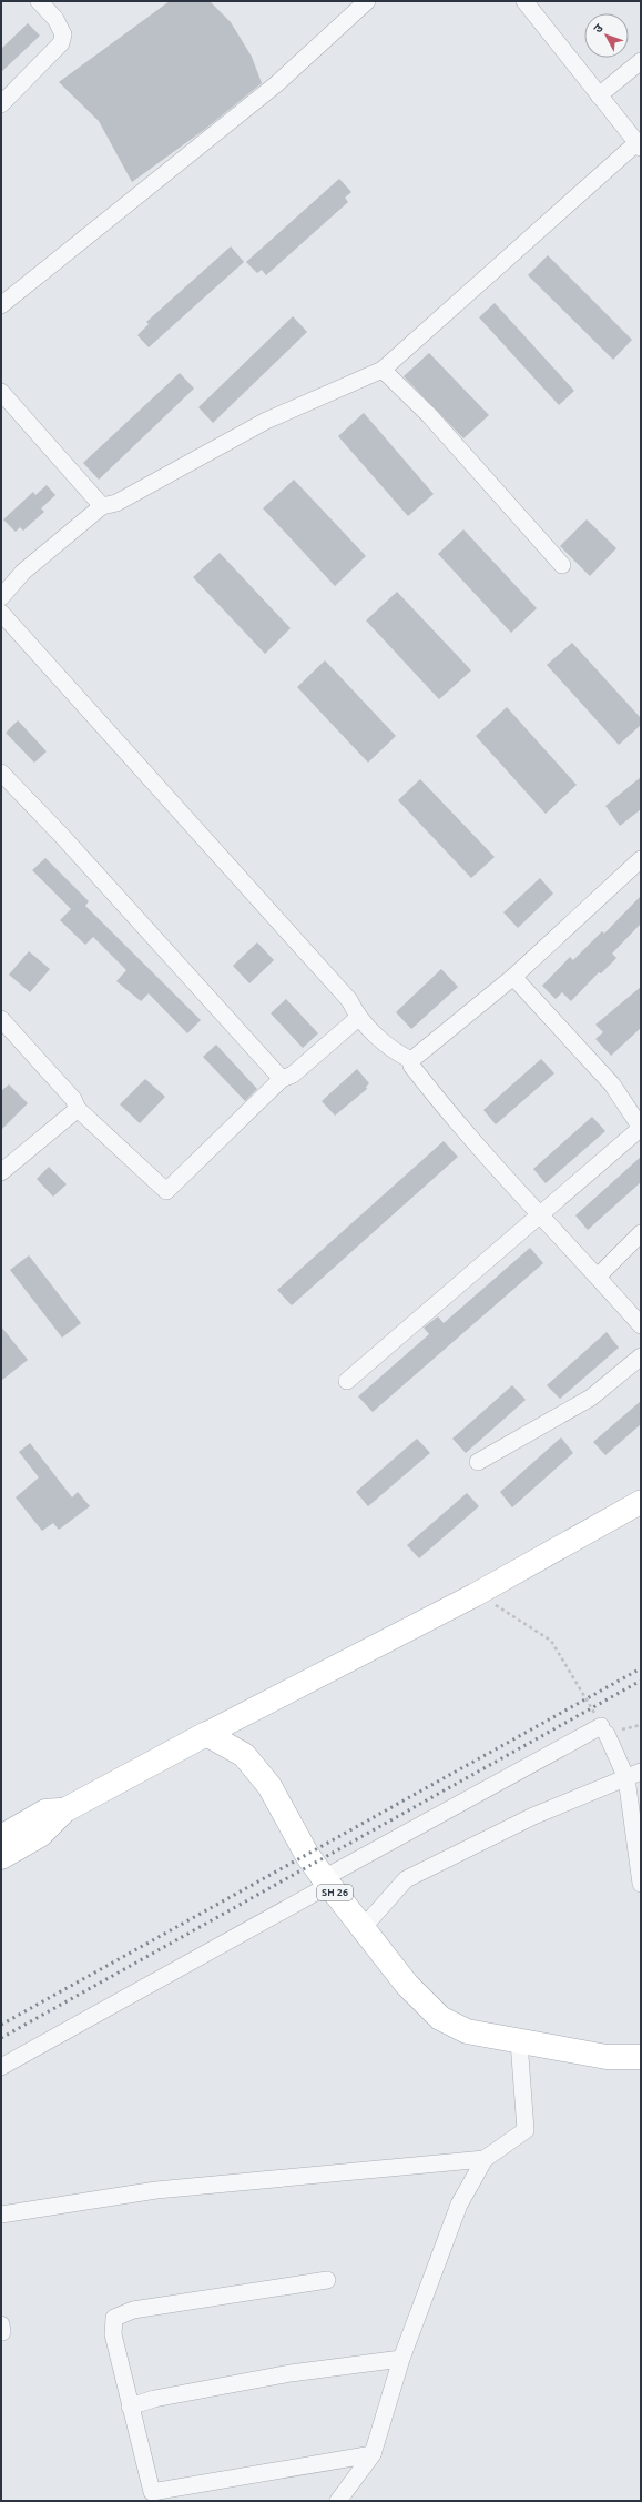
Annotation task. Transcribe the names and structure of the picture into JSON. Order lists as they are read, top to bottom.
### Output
{
  "streets": {
    "main road": ["SH 26"]
  },
  "north": "top left"
}
